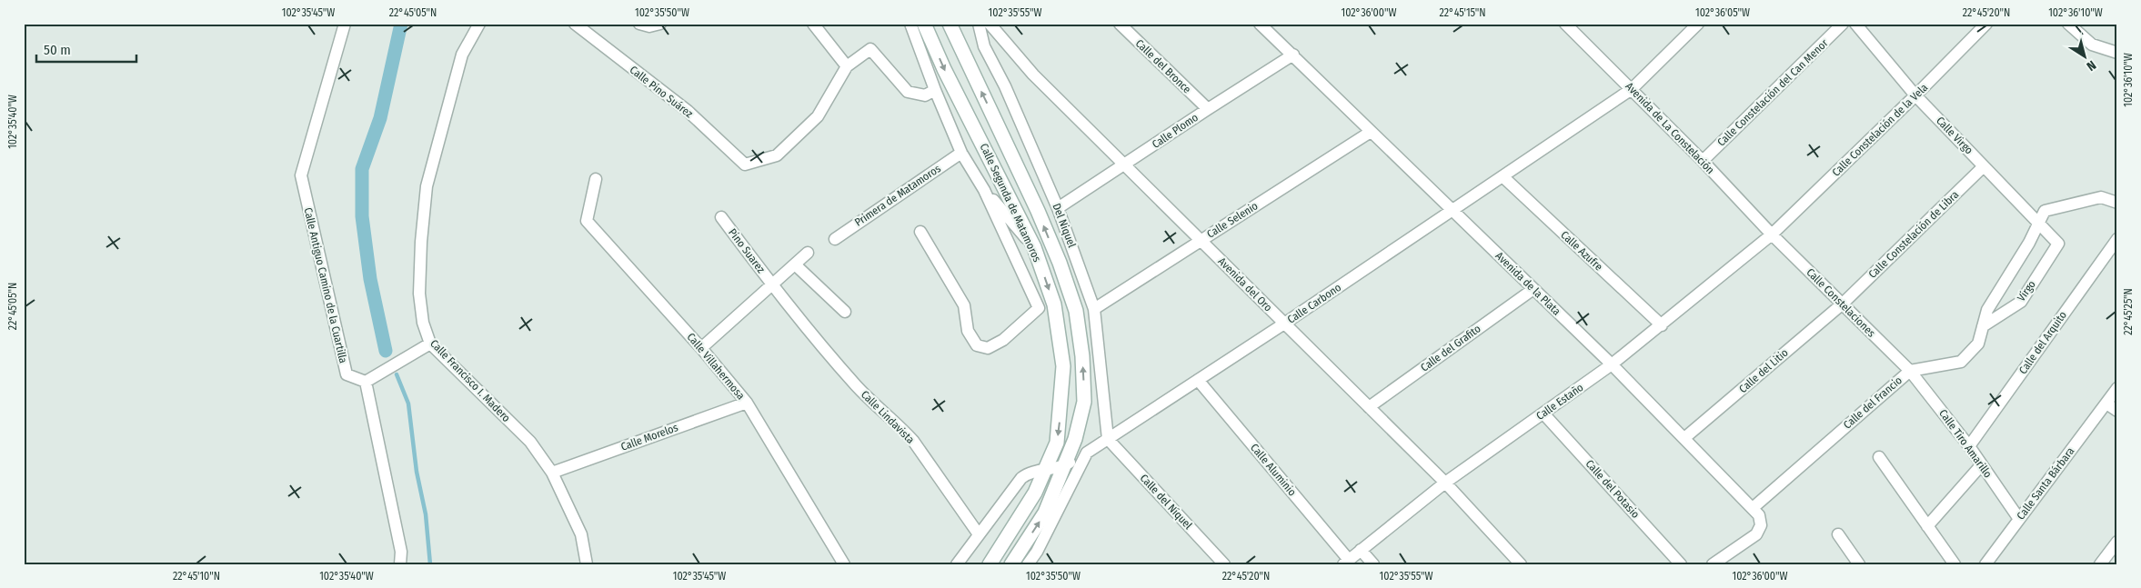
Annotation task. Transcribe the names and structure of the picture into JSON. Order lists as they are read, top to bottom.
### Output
{
  "streets": {
    "main road": ["Calle Segunda de Matamoros"],
    "street": [
      "Calle del Bronce",
      "Calle Pino Suárez",
      "Calle Constelación del Can Menor",
      "Avenida de La Constelación",
      "Calle Constelación de la Vela",
      "Calle Plomo",
      "Calle Virgo",
      "Primera de Matamoros",
      "Calle Selenio",
      "Del Niquel",
      "Calle Constelación de Libra",
      "Pino Suarez",
      "Calle Azufre",
      "Avenida de la Plata",
      "Avenida del Oro",
      "Calle Antiguo Camino de la Cuartilla",
      "Virgo",
      "Calle Constelaciones",
      "Calle Carbono",
      "Calle del Arquito",
      "Calle del Grafito",
      "Calle Villahermosa",
      "Calle del Litio",
      "Calle Francisco I. Madero",
      "Calle Estaño",
      "Calle del Francio",
      "Calle Lindavista",
      "Calle Morelos",
      "Calle Tiro Amarillo",
      "Calle Aluminio",
      "Calle Santa Bárbara",
      "Calle del Potasio",
      "Calle del Níquel"
    ]
  },
  "crossings": [
    ["Calle del Bronce", "Calle Plomo"],
    ["Calle Constelación del Can Menor", "Avenida de La Constelación"],
    ["Avenida de La Constelación", "Calle Constelación de la Vela"],
    ["Avenida de La Constelación", "Calle Constelaciones"],
    ["Avenida de La Constelación", "Calle Carbono"],
    ["Avenida de La Constelación", "Calle Estaño"],
    ["Calle Constelación de la Vela", "Calle Virgo"],
    ["Calle Constelación de la Vela", "Calle Constelaciones"],
    ["Calle Constelación de la Vela", "Calle Estaño"],
    ["Calle Plomo", "Del Niquel"],
    ["Calle Plomo", "Avenida de la Plata"],
    ["Calle Plomo", "Avenida del Oro"],
    ["Calle Virgo", "Calle Constelación de Libra"],
    ["Calle Virgo", "Virgo"],
    ["Calle Virgo", "Calle del Francio"],
    ["Calle Segunda de Matamoros", "Calle Carbono"],
    ["Calle Selenio", "Del Niquel"],
    ["Calle Selenio", "Avenida de la Plata"],
    ["Calle Selenio", "Avenida del Oro"],
    ["Del Niquel", "Calle Carbono"],
    ["Del Niquel", "Calle del Níquel"],
    ["Calle Constelación de Libra", "Calle Constelaciones"],
    ["Calle Constelación de Libra", "Calle del Litio"],
    ["Pino Suarez", "Calle Lindavista"],
    ["Calle Azufre", "Calle Carbono"],
    ["Calle Azufre", "Calle Estaño"],
    ["Avenida de la Plata", "Calle Carbono"],
    ["Avenida de la Plata", "Calle del Grafito"],
    ["Avenida de la Plata", "Calle del Litio"],
    ["Avenida de la Plata", "Calle Estaño"],
    ["Avenida de la Plata", "Calle del Francio"],
    ["Avenida del Oro", "Calle Carbono"],
    ["Avenida del Oro", "Calle del Grafito"],
    ["Avenida del Oro", "Calle Estaño"],
    ["Virgo", "Calle del Francio"],
    ["Calle Constelaciones", "Calle del Litio"],
    ["Calle Constelaciones", "Calle Estaño"],
    ["Calle Constelaciones", "Calle del Francio"],
    ["Calle Constelaciones", "Calle Tiro Amarillo"],
    ["Calle Carbono", "Calle Aluminio"],
    ["Calle Carbono", "Calle del Níquel"],
    ["Calle del Arquito", "Calle Tiro Amarillo"],
    ["Calle Villahermosa", "Calle Morelos"],
    ["Calle Francisco I. Madero", "Calle Morelos"],
    ["Calle Estaño", "Calle Aluminio"],
    ["Calle Estaño", "Calle del Potasio"],
    ["Calle del Francio", "Calle Tiro Amarillo"],
    ["Calle Tiro Amarillo", "Calle Santa Bárbara"]
  ],
  "scale_bar": "50 m",
  "north": "bottom right",
  "coordinates": [
    "102°35'45\"W",
    "22°45'05\"N",
    "102°35'50\"W",
    "102°35'55\"W",
    "102°36'00\"W",
    "22°45'15\"N",
    "102°36'05\"W",
    "22°45'20\"N",
    "102°36'10\"W",
    "102°35'40\"W",
    "22°45'25\"N",
    "22°45'10\"N"
  ]
}
